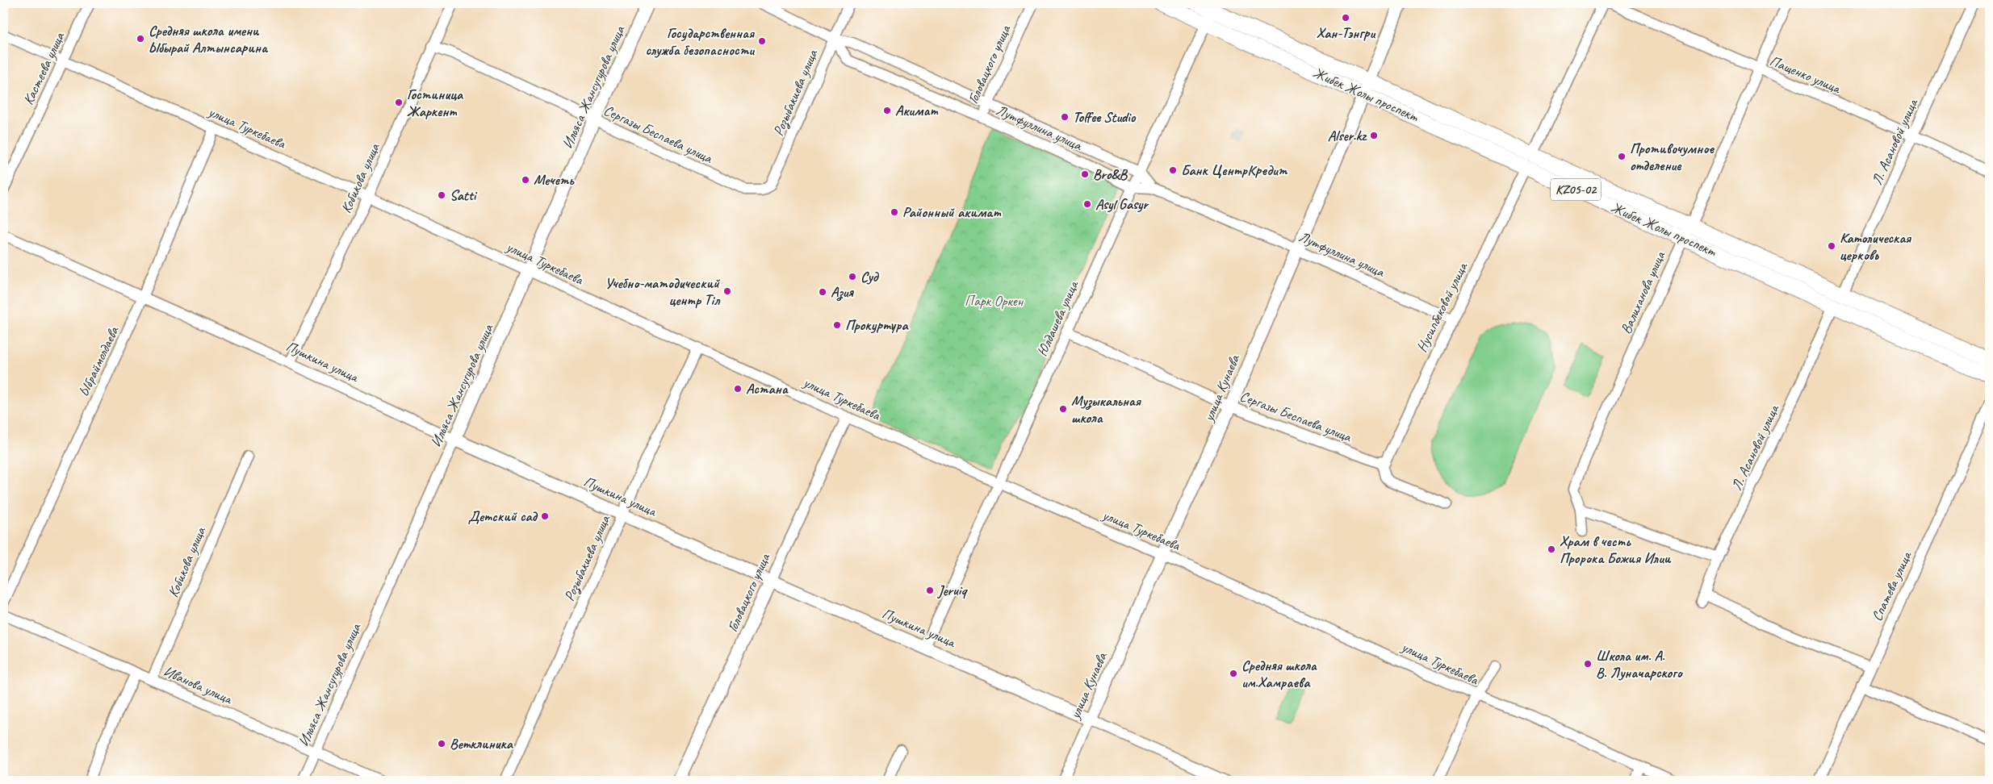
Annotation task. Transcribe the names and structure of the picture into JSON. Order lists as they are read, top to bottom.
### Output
{
  "streets": {
    "highway": ["Жибек Жолы проспект", "KZ05-02"],
    "main road": [
      "Головацкого улица",
      "Ильяса Жансугурова улица",
      "Пушкина улица",
      "улица Кунаева"
    ],
    "street": [
      "Кастеева улица",
      "Пащенко улица",
      "Розыбакиева улица",
      "улица Туркебаева",
      "Лутфуллина улица",
      "Сергазы Беспаева улица",
      "Л. Асановой улица",
      "Кобикова улица",
      "Валиханова улица",
      "Нусипбековой улица",
      "Юлдашева улица",
      "Ыбраймолдаева",
      "Спатева улица",
      "Иванова улица"
    ]
  },
  "crossings": [
    ["Головацкого улица", "улица Туркебаева"],
    ["Головацкого улица", "Лутфуллина улица"],
    ["Головацкого улица", "Пушкина улица"],
    ["Кастеева улица", "улица Туркебаева"],
    ["Пащенко улица", "Л. Асановой улица"],
    ["Пащенко улица", "Валиханова улица"],
    ["Ильяса Жансугурова улица", "улица Туркебаева"],
    ["Ильяса Жансугурова улица", "Сергазы Беспаева улица"],
    ["Ильяса Жансугурова улица", "Пушкина улица"],
    ["Ильяса Жансугурова улица", "Иванова улица"],
    ["Розыбакиева улица", "улица Туркебаева"],
    ["Розыбакиева улица", "Лутфуллина улица"],
    ["Розыбакиева улица", "Сергазы Беспаева улица"],
    ["Розыбакиева улица", "Пушкина улица"],
    ["Жибек Жолы проспект", "Л. Асановой улица"],
    ["Жибек Жолы проспект", "Валиханова улица"],
    ["Жибек Жолы проспект", "Нусипбековой улица"],
    ["Жибек Жолы проспект", "Юлдашева улица"],
    ["Жибек Жолы проспект", "улица Кунаева"],
    ["улица Туркебаева", "Кобикова улица"],
    ["улица Туркебаева", "Юлдашева улица"],
    ["улица Туркебаева", "Ыбраймолдаева"],
    ["улица Туркебаева", "улица Кунаева"],
    ["Лутфуллина улица", "Нусипбековой улица"],
    ["Лутфуллина улица", "Юлдашева улица"],
    ["Лутфуллина улица", "улица Кунаева"],
    ["Сергазы Беспаева улица", "Кобикова улица"],
    ["Сергазы Беспаева улица", "Нусипбековой улица"],
    ["Сергазы Беспаева улица", "Юлдашева улица"],
    ["Сергазы Беспаева улица", "улица Кунаева"],
    ["Л. Асановой улица", "Спатева улица"],
    ["Кобикова улица", "Пушкина улица"],
    ["Кобикова улица", "Иванова улица"],
    ["Юлдашева улица", "Пушкина улица"],
    ["Ыбраймолдаева", "Пушкина улица"],
    ["Пушкина улица", "улица Кунаева"]
  ],
  "parks": ["Парк Оркен"],
  "places": [
    "Хан-Тэнгри",
    "Средняя школа имени Ыбырай Алтынсарина",
    "Государственная служба безопасности",
    "Гостиница Жаркент",
    "Акимат",
    "Toffee Studio",
    "Alser.kz",
    "Противочумное отделение",
    "Банк ЦентрКредит",
    "Bro&B",
    "Мечеть",
    "Satti",
    "Asyl Gasyr",
    "Районный акимат",
    "Католическая церковь",
    "Суд",
    "Учебно-матодический центр Тіл",
    "Азия",
    "Прокуртура",
    "Астана",
    "Музыкальная школа",
    "Детский сад",
    "Храм в честь Пророка Божия Илии",
    "Jeruiq",
    "Школа им. А. В. Луначарского",
    "Средняя школа им.Хамраева",
    "Ветклиника"
  ]
}
